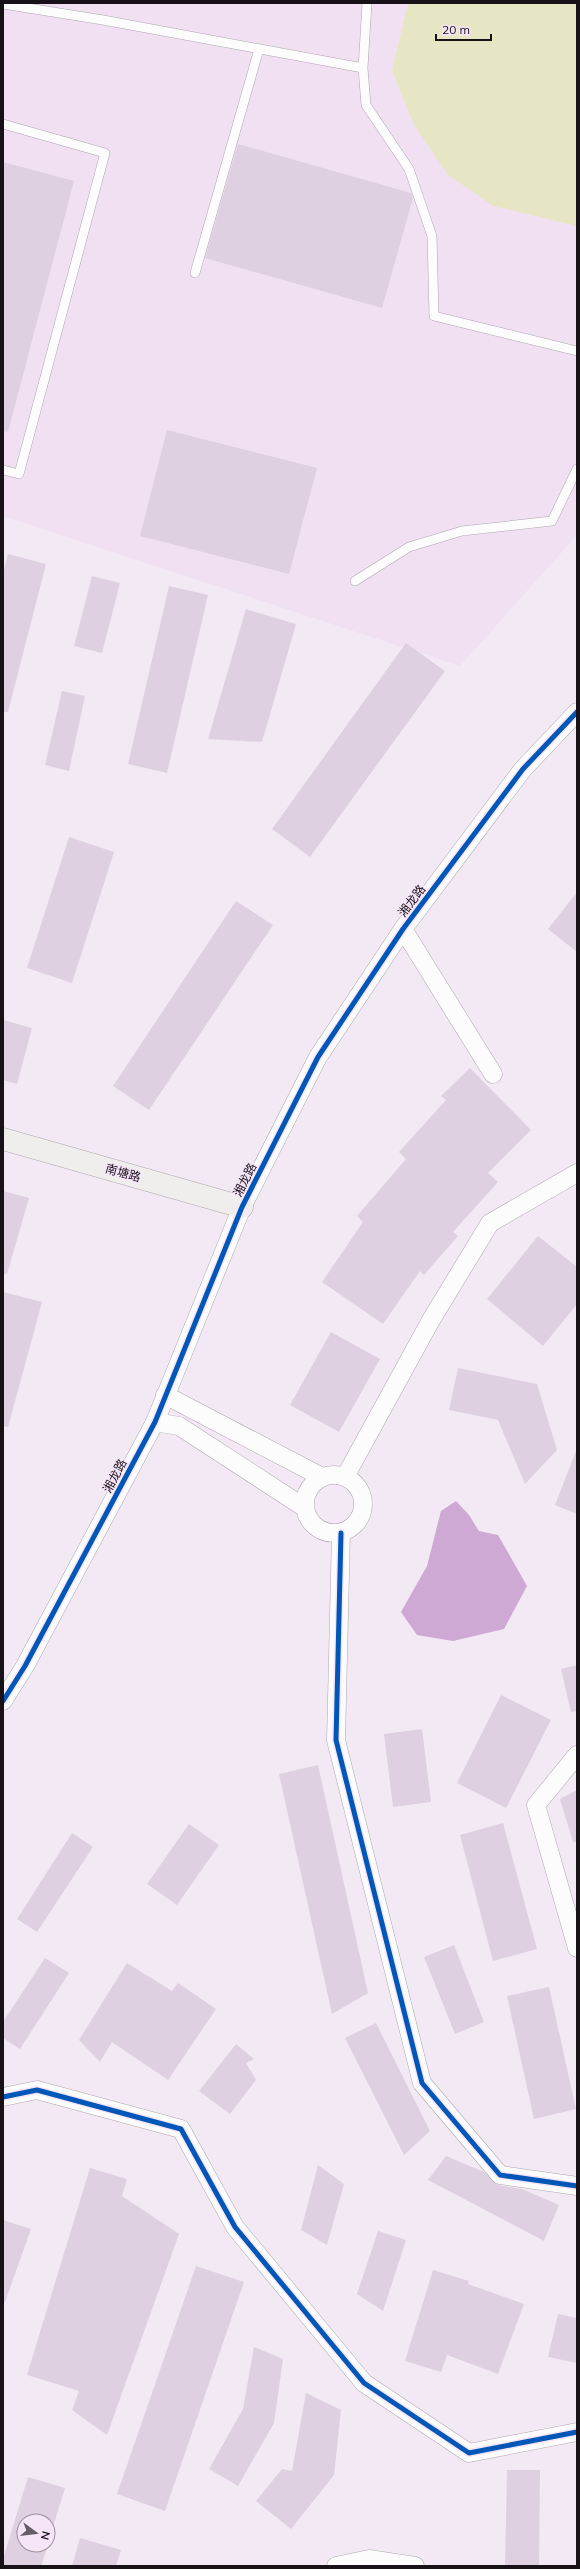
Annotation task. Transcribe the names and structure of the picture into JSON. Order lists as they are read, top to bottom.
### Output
{
  "streets": {
    "street": ["湘龙路", "南塘路"]
  },
  "crossings": [
    ["湘龙路", "南塘路"]
  ],
  "scale_bar": "20 m",
  "north": "right"
}
